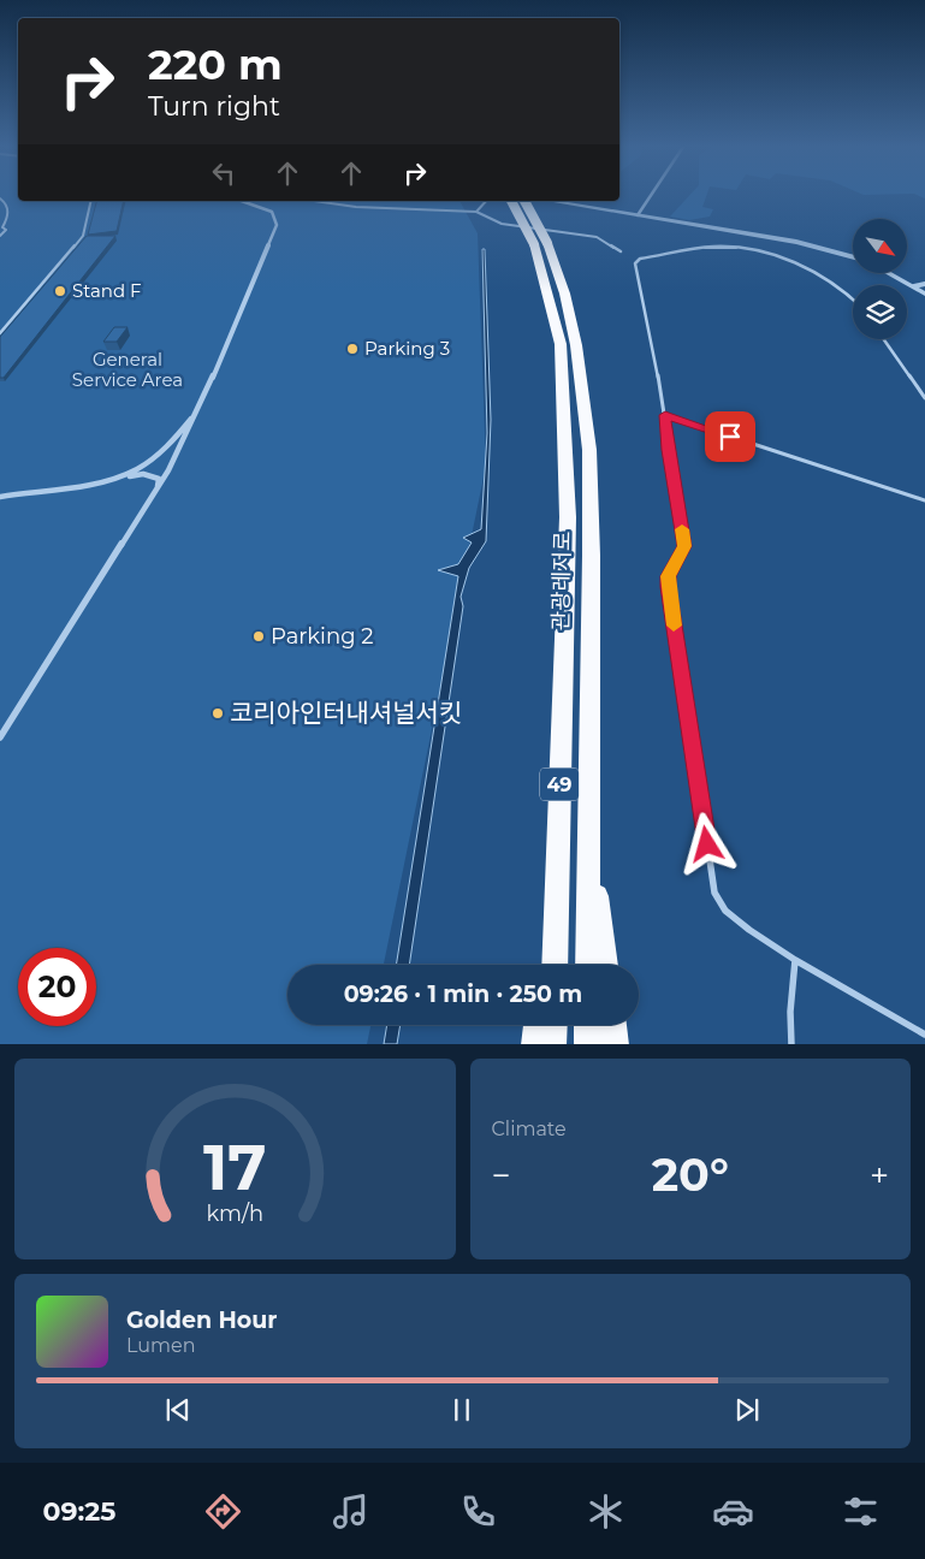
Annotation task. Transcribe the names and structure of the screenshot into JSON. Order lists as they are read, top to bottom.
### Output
{
  "streets": {
    "highway": ["관광레저로", "49"]
  },
  "parks": ["General Service Area"],
  "places": [
    "Stand F",
    "Parking 3",
    "Parking 2",
    "코리아인터내셔널서킷"
  ],
  "north": "bottom right",
  "page": {
    "turn": ["220 m", "Turn right"],
    "limit": "20",
    "trip": "09:26 · 1 min · 250 m",
    "tile": "Climate",
    "heat": ["−", "20°", "+"],
    "song": ["Golden Hour", "Lumen"],
    "tabs": "09:25",
    "gauge": ["17", "km/h"]
  }
}
